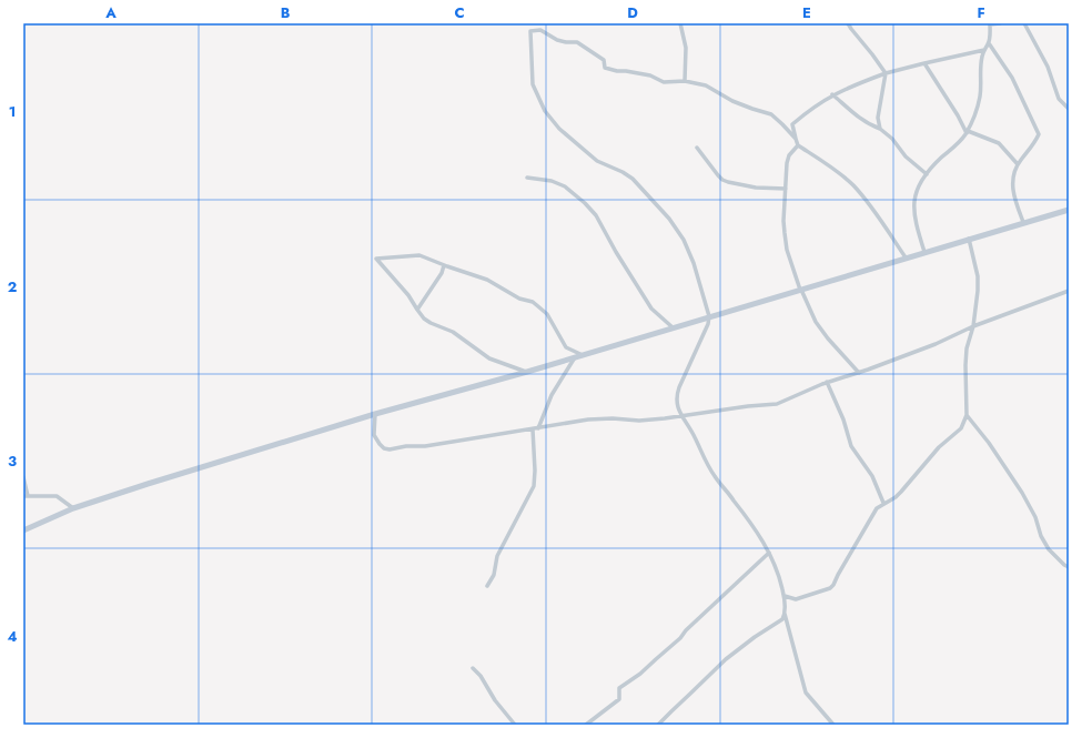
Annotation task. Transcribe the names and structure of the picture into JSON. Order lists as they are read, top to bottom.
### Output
{
  "grid": {
    "columns": [
      "A",
      "B",
      "C",
      "D",
      "E",
      "F"
    ],
    "rows": [
      "1",
      "2",
      "3",
      "4"
    ]
  }
}
